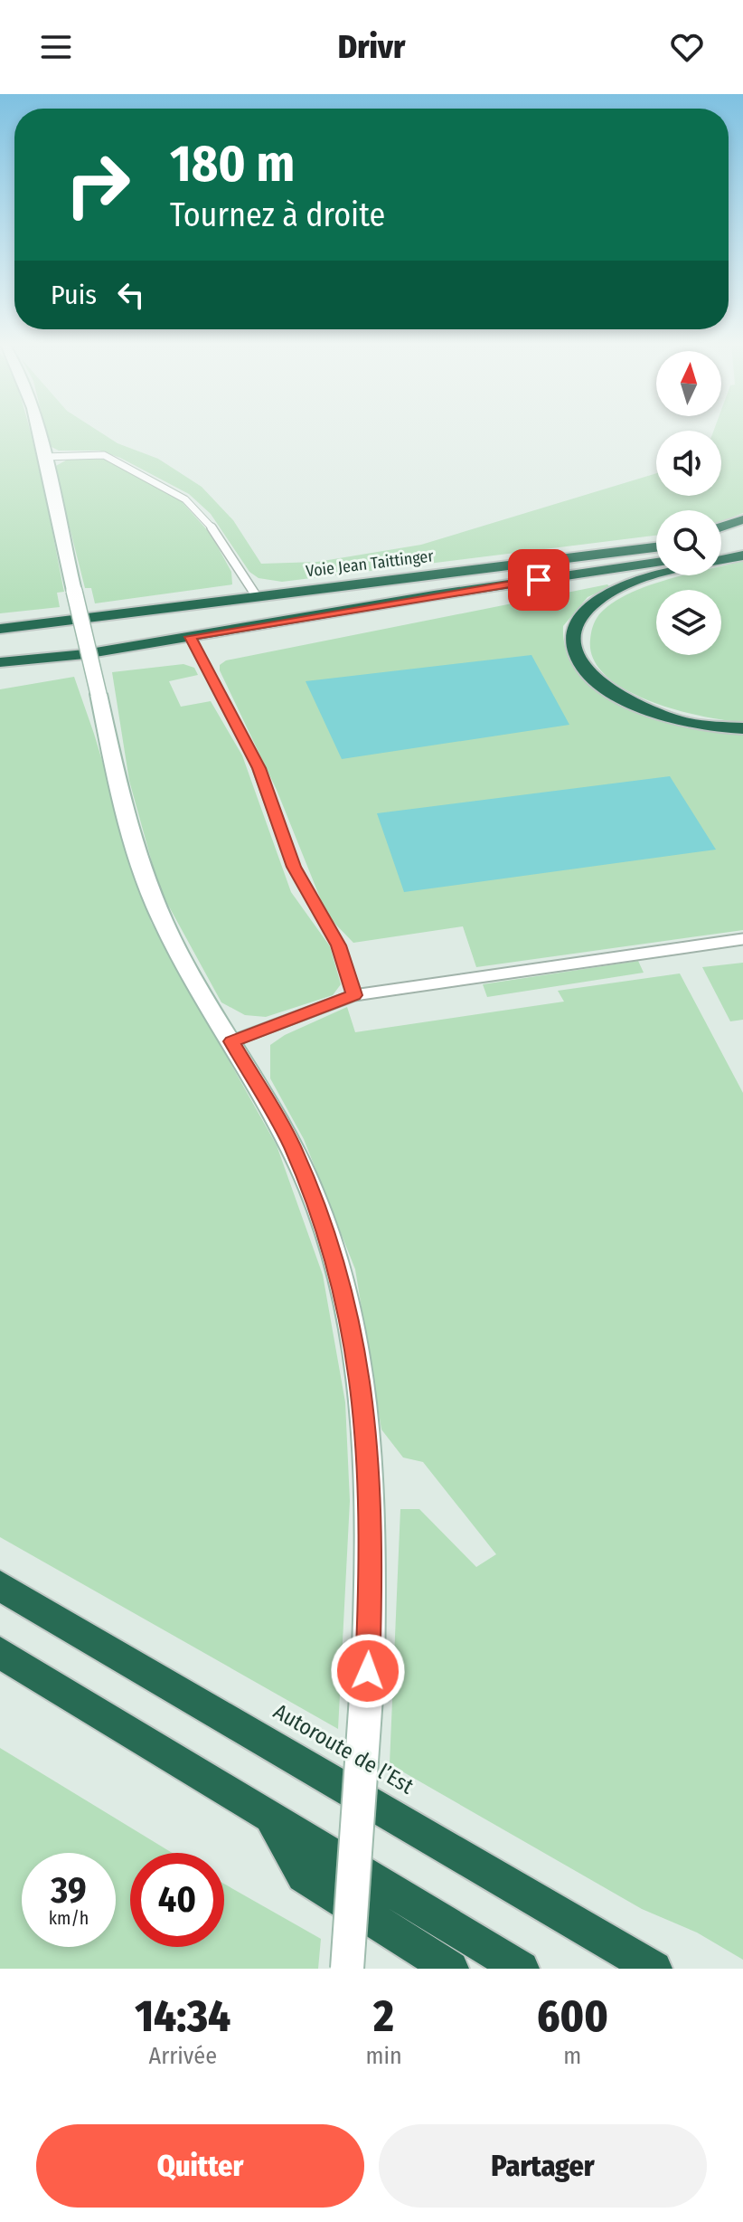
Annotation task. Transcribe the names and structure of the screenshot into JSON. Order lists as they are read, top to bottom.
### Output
{
  "streets": {
    "highway": ["Voie Jean Taittinger", "Autoroute de l’Est"]
  },
  "north": "top",
  "page": {
    "header": "Drivr",
    "turn": ["180 m", "Tournez à droite"],
    "then": "Puis",
    "speed": "39 km/h",
    "limit": "40",
    "eta": [
      "14:34",
      "Arrivée",
      "2",
      "min",
      "600",
      "m"
    ],
    "buttons": ["Quitter", "Partager"]
  }
}
